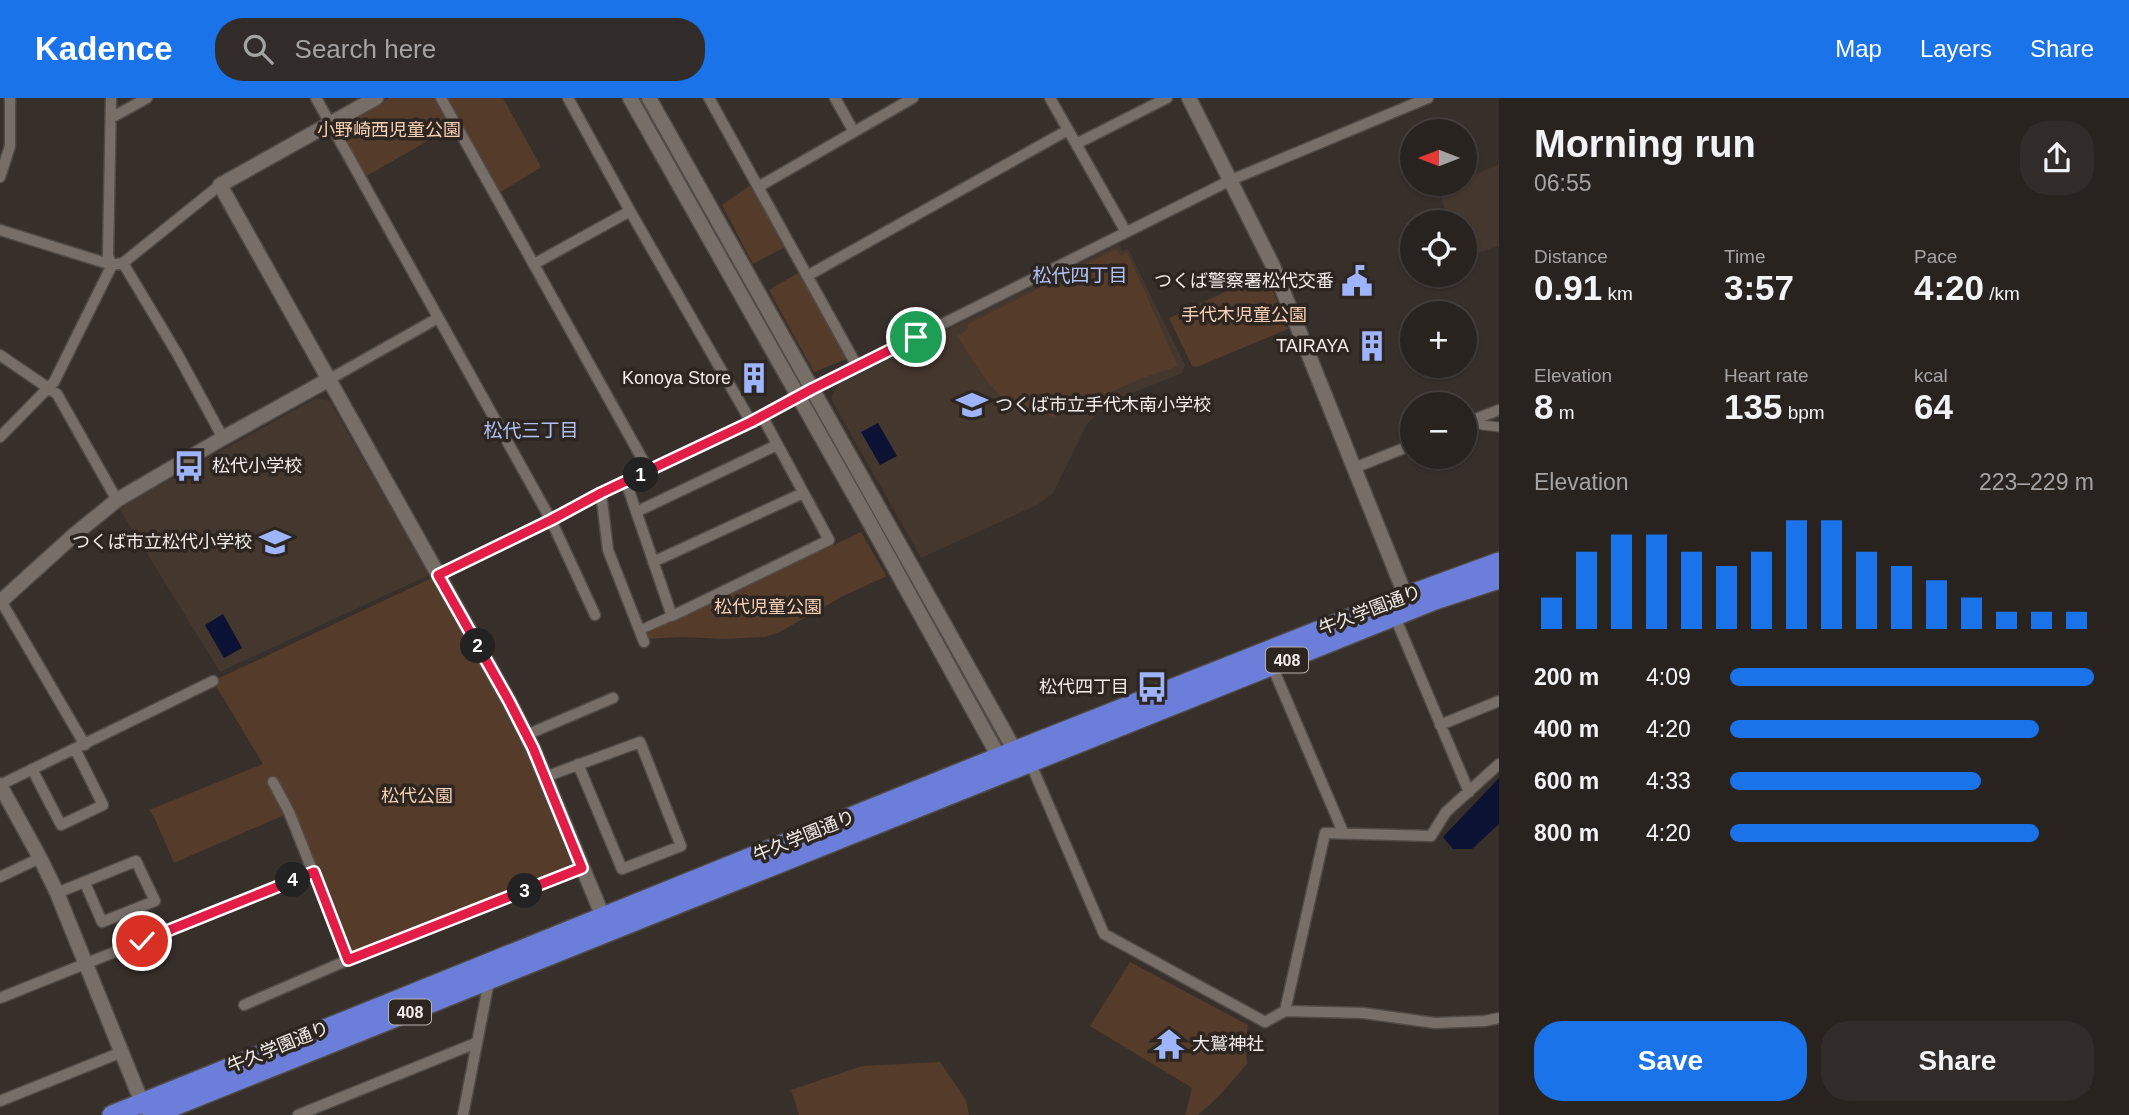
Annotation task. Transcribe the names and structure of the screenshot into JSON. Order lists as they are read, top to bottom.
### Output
{
  "streets": {
    "highway": ["牛久学園通り", "408"]
  },
  "districts": ["松代四丁目", "松代三丁目"],
  "parks": [
    "小野崎西児童公園",
    "手代木児童公園",
    "松代児童公園",
    "松代公園"
  ],
  "places": {
    "public building": ["つくば警察署松代交番"],
    "building": ["TAIRAYA", "Konoya Store"],
    "school or university": ["つくば市立手代木南小学校", "つくば市立松代小学校"],
    "bus stop": ["松代小学校", "松代四丁目"],
    "temple": ["大鷲神社"]
  },
  "north": "left",
  "page": {
    "header": "Kadence",
    "search": "Search here",
    "nav": ["Map", "Layers", "Share"],
    "heading": ["Morning run", "06:55"],
    "map_buttons": ["+", "−"],
    "stats": [
      ["Distance", "0.91 km"],
      ["Time", "3:57"],
      ["Pace", "4:20 /km"],
      ["Elevation", "8 m"],
      ["Heart rate", "135 bpm"],
      ["kcal", "64"]
    ],
    "chart": ["Elevation", "223–229 m"],
    "pins": [
      "1",
      "2",
      "4",
      "3"
    ],
    "list": [
      {
        "name": "200 m",
        "note": "4:09"
      },
      {
        "name": "400 m",
        "note": "4:20"
      },
      {
        "name": "600 m",
        "note": "4:33"
      },
      {
        "name": "800 m",
        "note": "4:20"
      }
    ],
    "buttons": ["Save", "Share"]
  }
}
